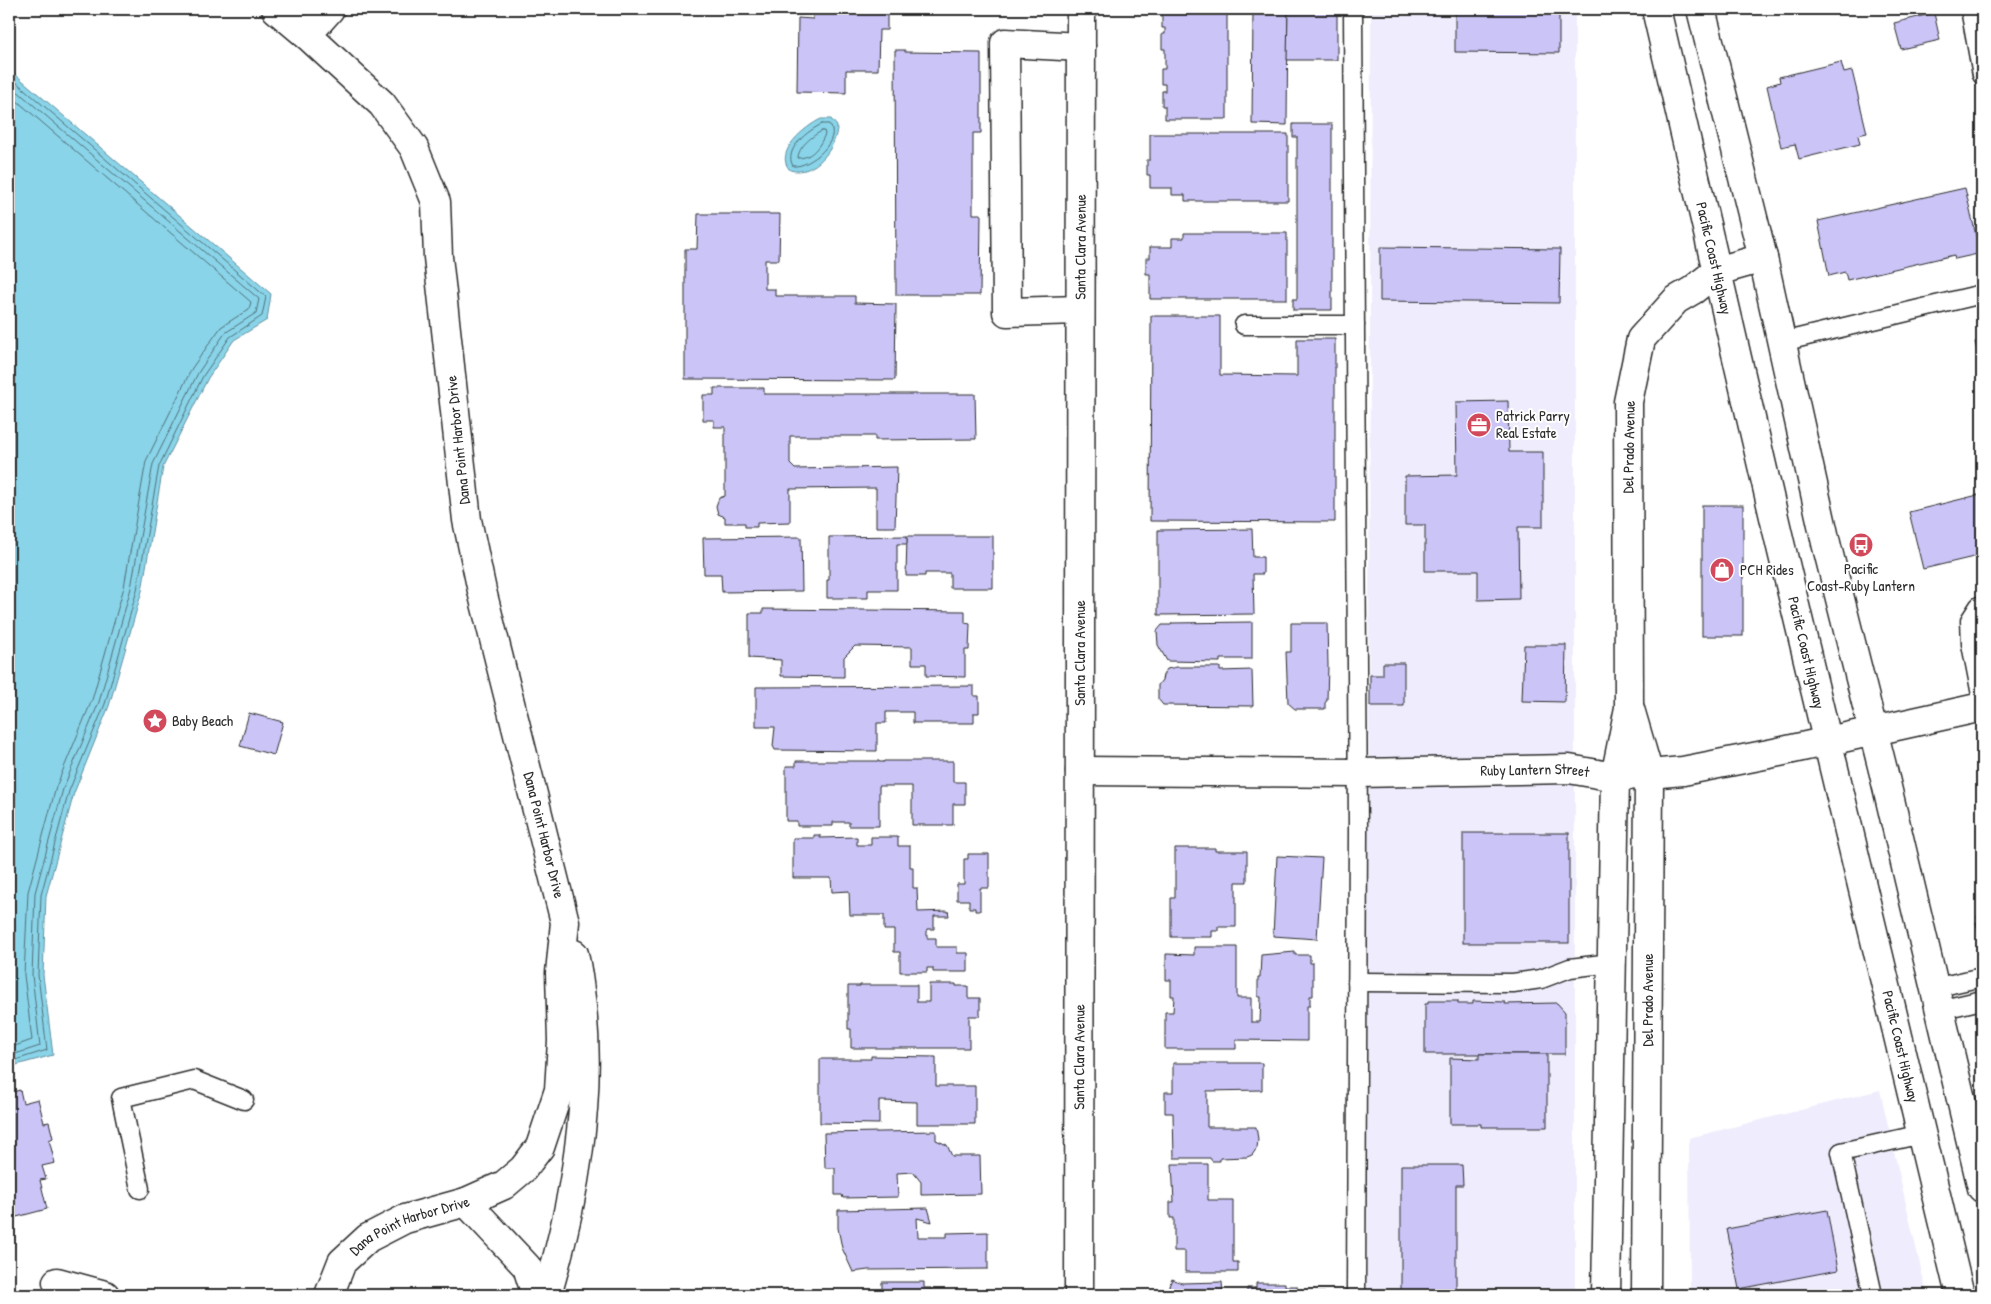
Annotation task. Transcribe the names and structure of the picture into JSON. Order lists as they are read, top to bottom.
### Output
{
  "streets": {
    "main road": [
      "Santa Clara Avenue",
      "Pacific Coast Highway",
      "Dana Point Harbor Drive",
      "Del Prado Avenue",
      "Ruby Lantern Street"
    ]
  },
  "crossings": [
    ["Santa Clara Avenue", "Ruby Lantern Street"],
    ["Pacific Coast Highway", "Del Prado Avenue"],
    ["Pacific Coast Highway", "Ruby Lantern Street"],
    ["Del Prado Avenue", "Ruby Lantern Street"]
  ],
  "places": {
    "office": ["Patrick Parry Real Estate"],
    "bus stop": ["Pacific Coast-Ruby Lantern"],
    "shop": ["PCH Rides"],
    "place": ["Baby Beach"]
  }
}
